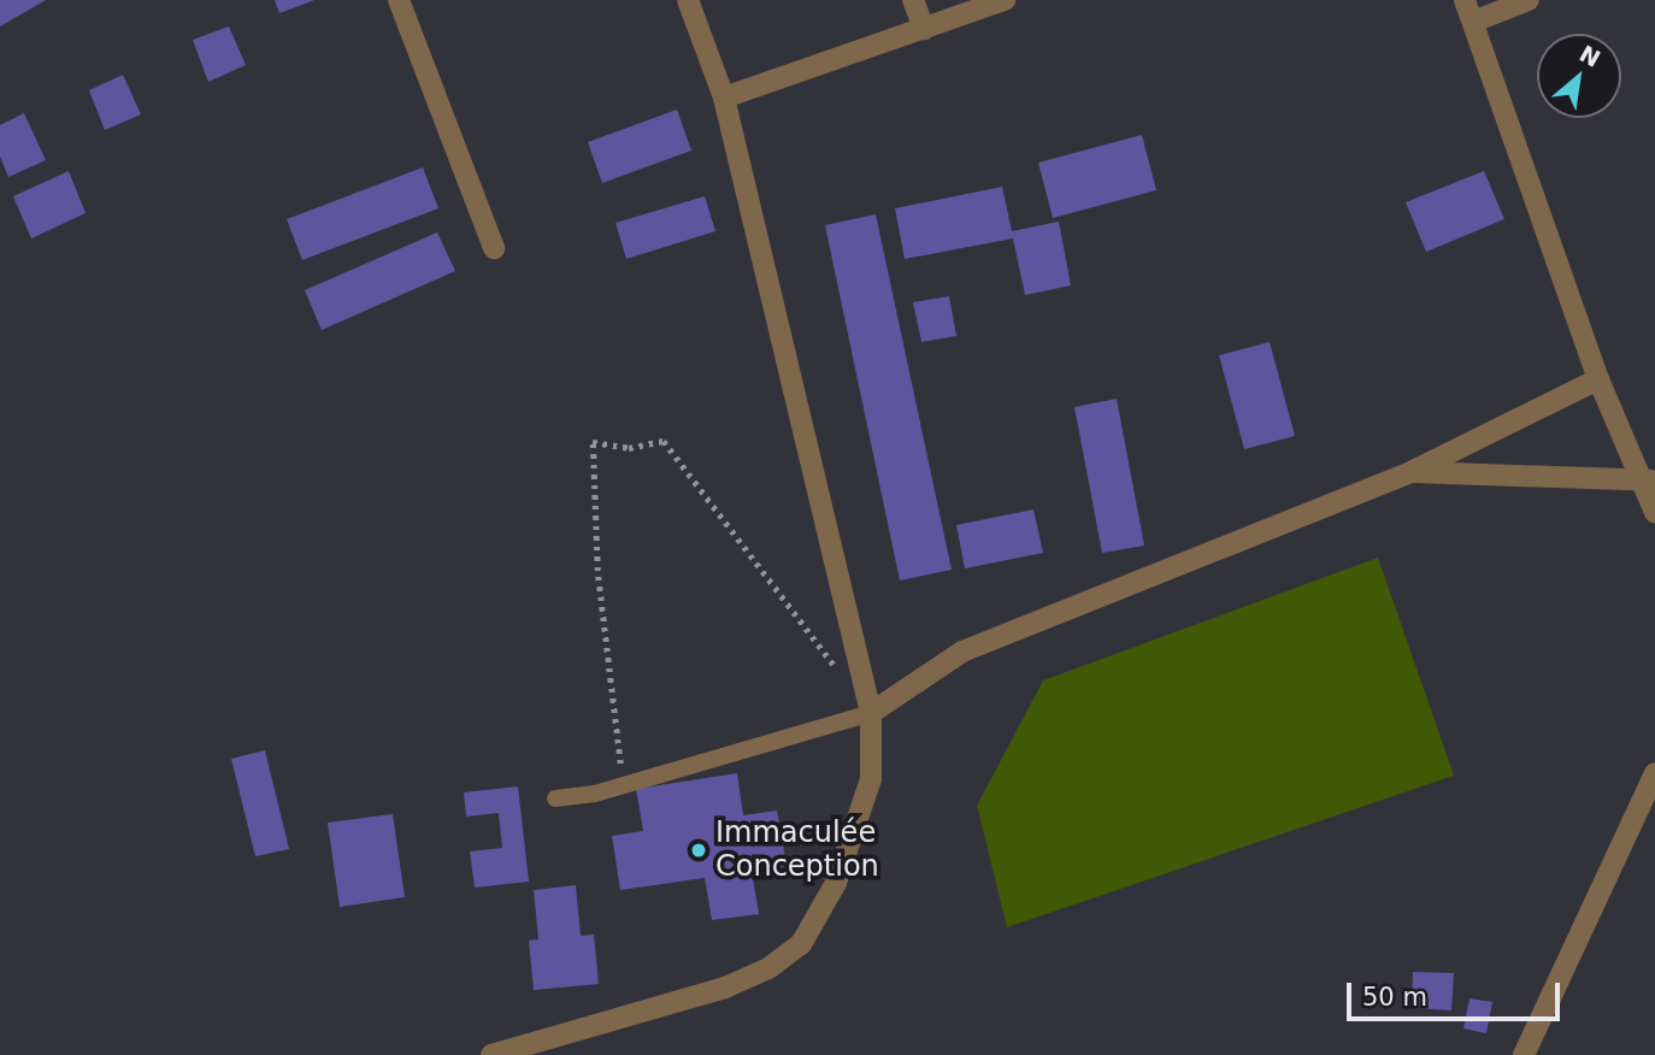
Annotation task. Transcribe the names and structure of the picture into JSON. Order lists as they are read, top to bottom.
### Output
{
  "places": ["Immaculée Conception"],
  "scale_bar": "50 m",
  "north": "top right"
}
